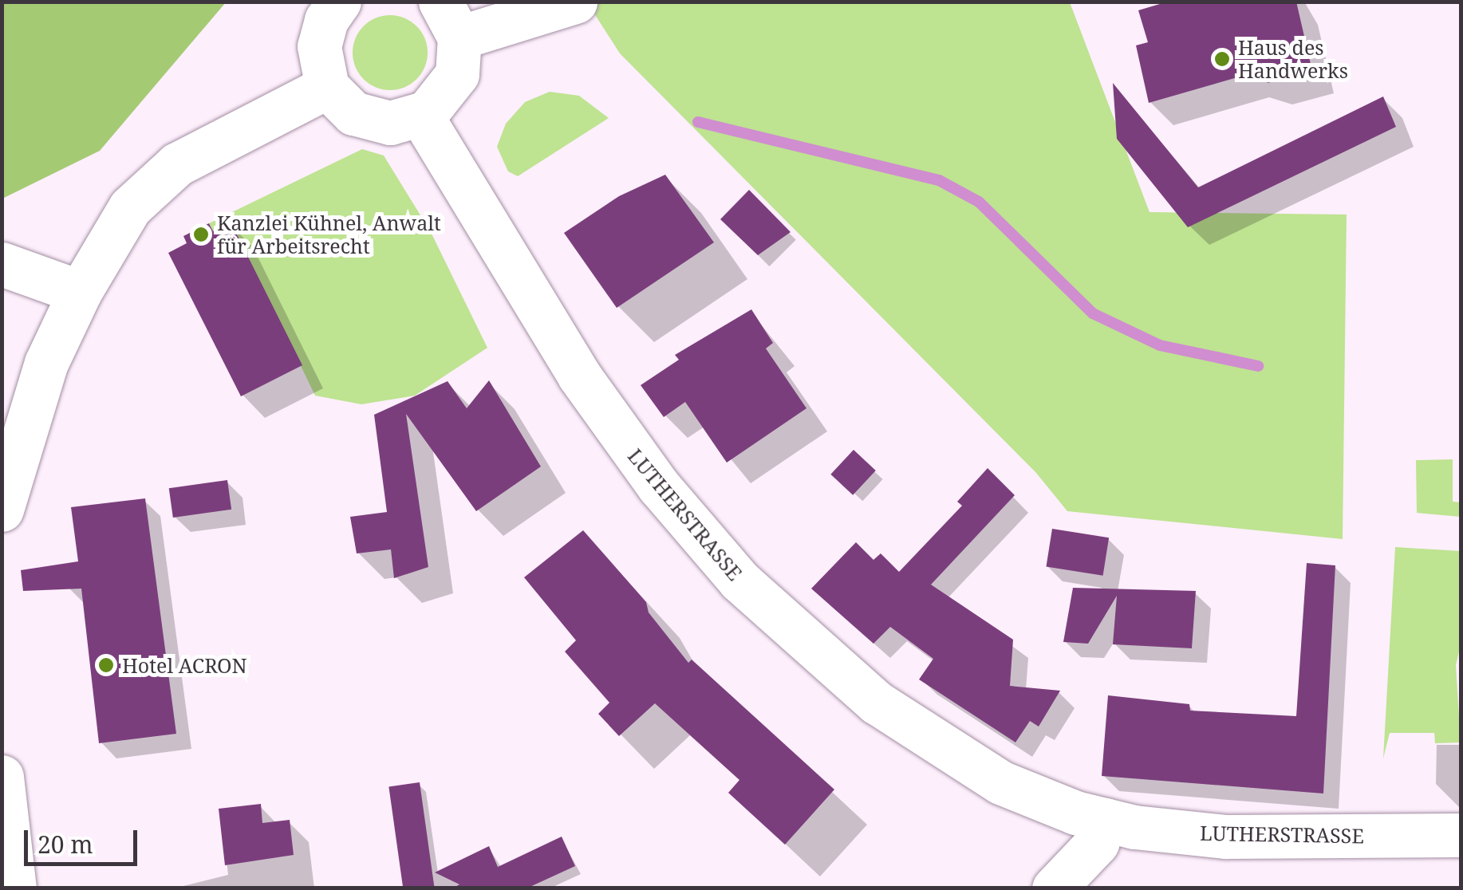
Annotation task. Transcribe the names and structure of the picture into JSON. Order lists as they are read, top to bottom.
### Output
{
  "streets": {
    "street": ["LUTHERSTRASSE"]
  },
  "places": ["Haus des Handwerks", "Kanzlei Kühnel, Anwalt für Arbeitsrecht", "Hotel ACRON"],
  "scale_bar": "20 m"
}
